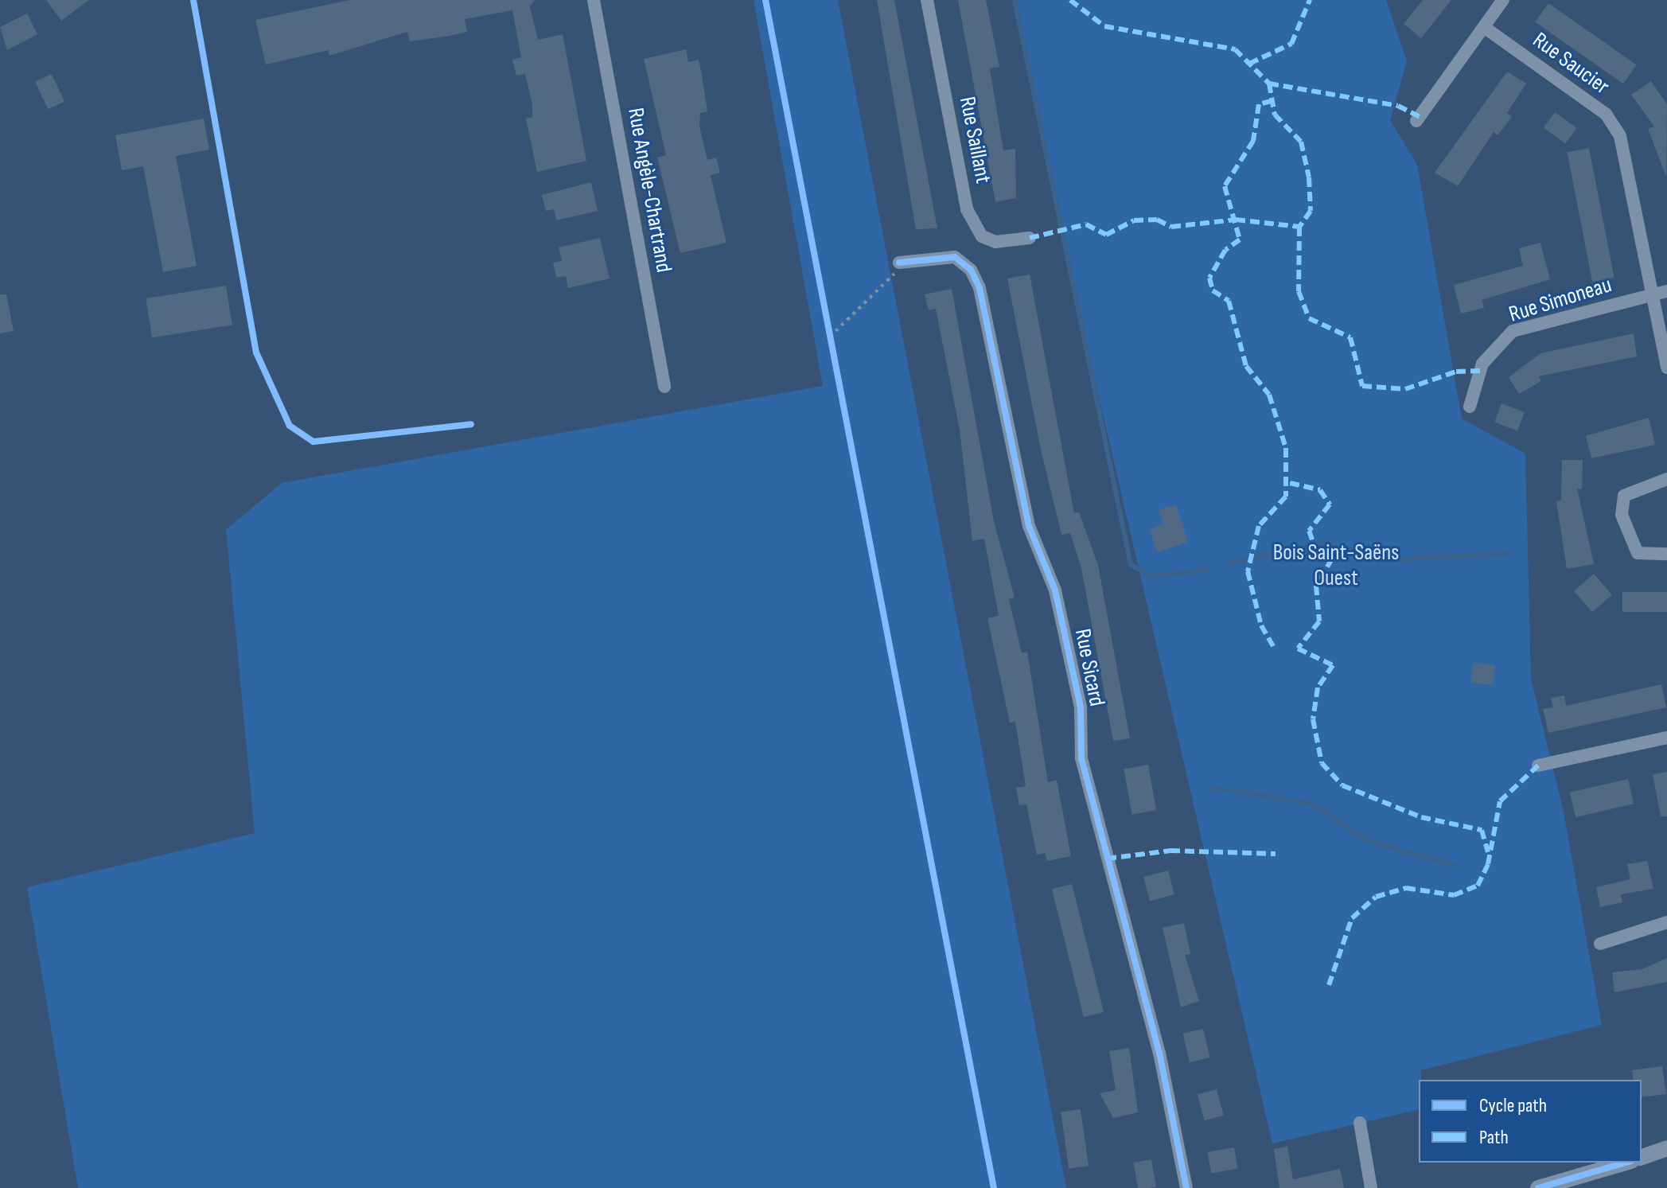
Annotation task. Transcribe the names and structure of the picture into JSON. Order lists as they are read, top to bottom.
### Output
{
  "streets": {
    "street": [
      "Rue Saucier",
      "Rue Saillant",
      "Rue Angèle-Chartrand",
      "Rue Simoneau",
      "Rue Sicard"
    ]
  },
  "crossings": [
    ["Rue Saucier", "Rue Simoneau"]
  ],
  "parks": ["Bois Saint-Saëns Ouest"],
  "legend": ["Cycle path", "Path"]
}
